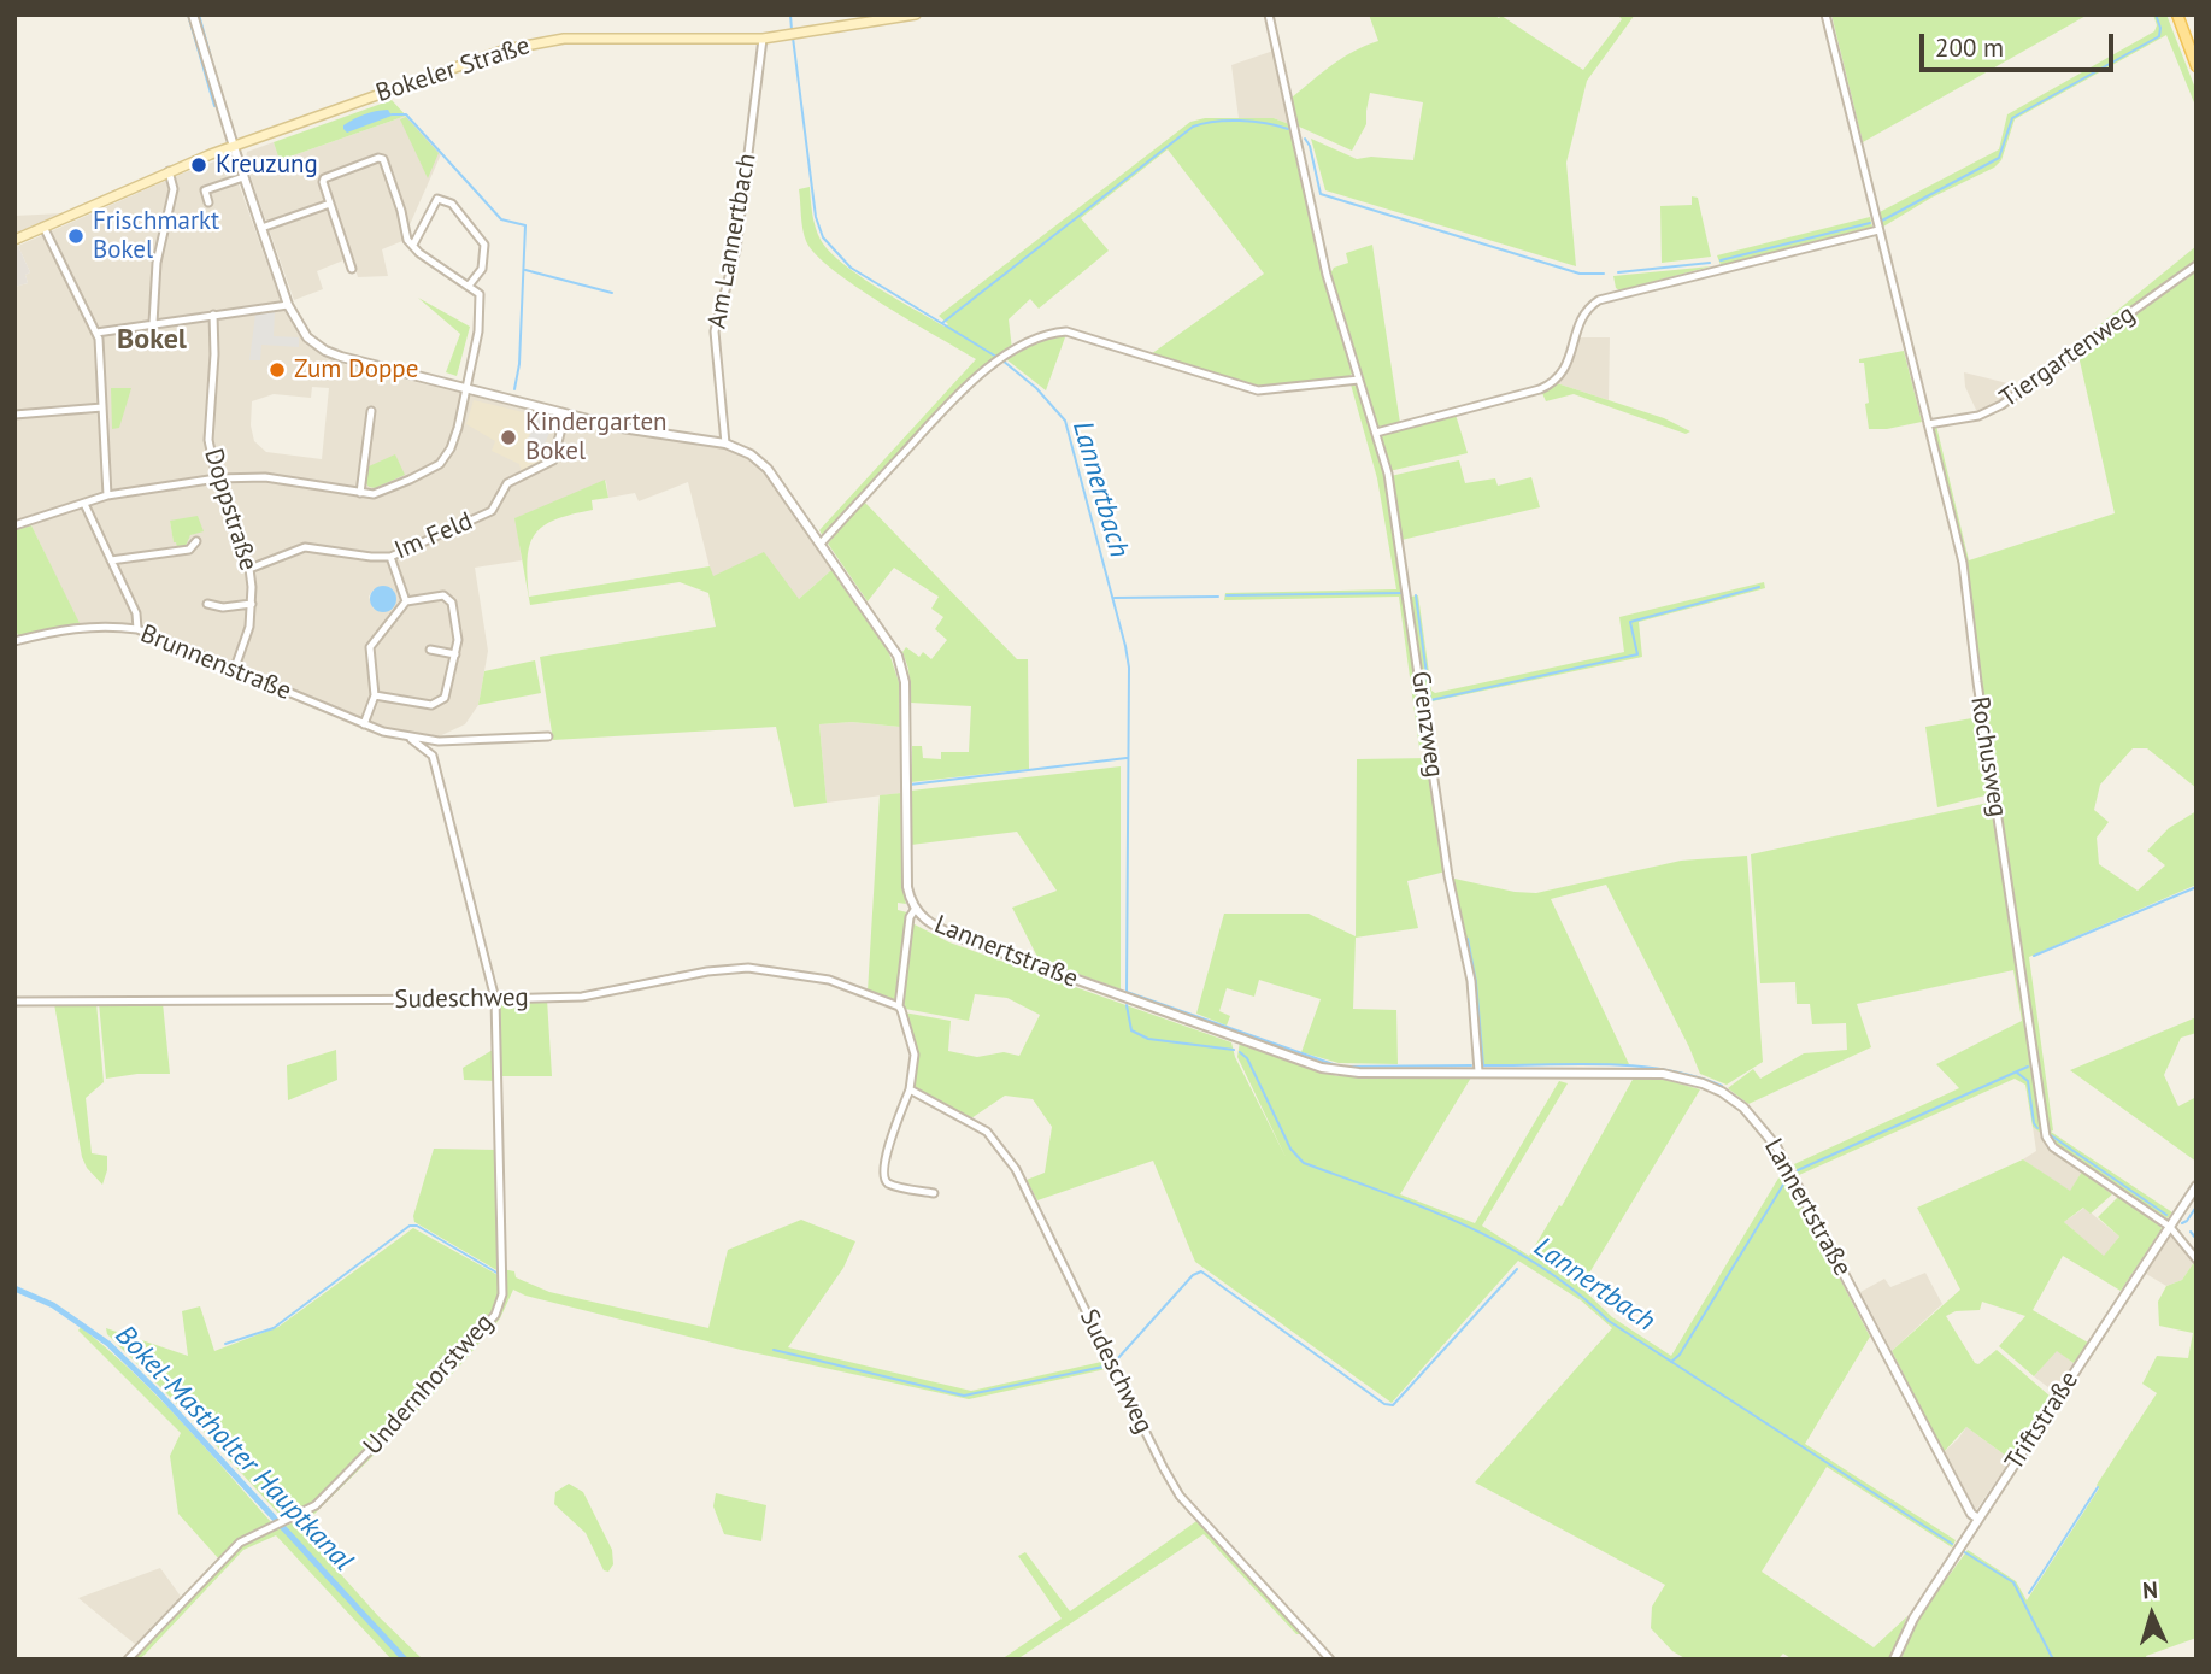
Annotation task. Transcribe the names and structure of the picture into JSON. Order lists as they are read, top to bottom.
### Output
{
  "streets": {
    "main road": ["Bokeler Straße"],
    "street": [
      "Am Lannertbach",
      "Tiergartenweg",
      "Doppstraße",
      "Im Feld",
      "Brunnenstraße",
      "Grenzweg",
      "Rochusweg",
      "Lannertstraße",
      "Sudeschweg",
      "Undernhorstweg",
      "Triftstraße"
    ]
  },
  "crossings": [
    ["Bokeler Straße", "Am Lannertbach"],
    ["Bokeler Straße", "Lannertstraße"],
    ["Am Lannertbach", "Lannertstraße"],
    ["Tiergartenweg", "Rochusweg"],
    ["Doppstraße", "Im Feld"],
    ["Doppstraße", "Brunnenstraße"],
    ["Im Feld", "Lannertstraße"],
    ["Grenzweg", "Lannertstraße"],
    ["Rochusweg", "Triftstraße"],
    ["Lannertstraße", "Triftstraße"],
    ["Sudeschweg", "Undernhorstweg"]
  ],
  "districts": ["Bokel"],
  "water": ["Lannertbach", "Bokel-Mastholter Hauptkanal"],
  "places": [
    "Kreuzung",
    "Frischmarkt Bokel",
    "Zum Doppe",
    "Kindergarten Bokel"
  ],
  "scale_bar": "200 m",
  "north": "top"
}
